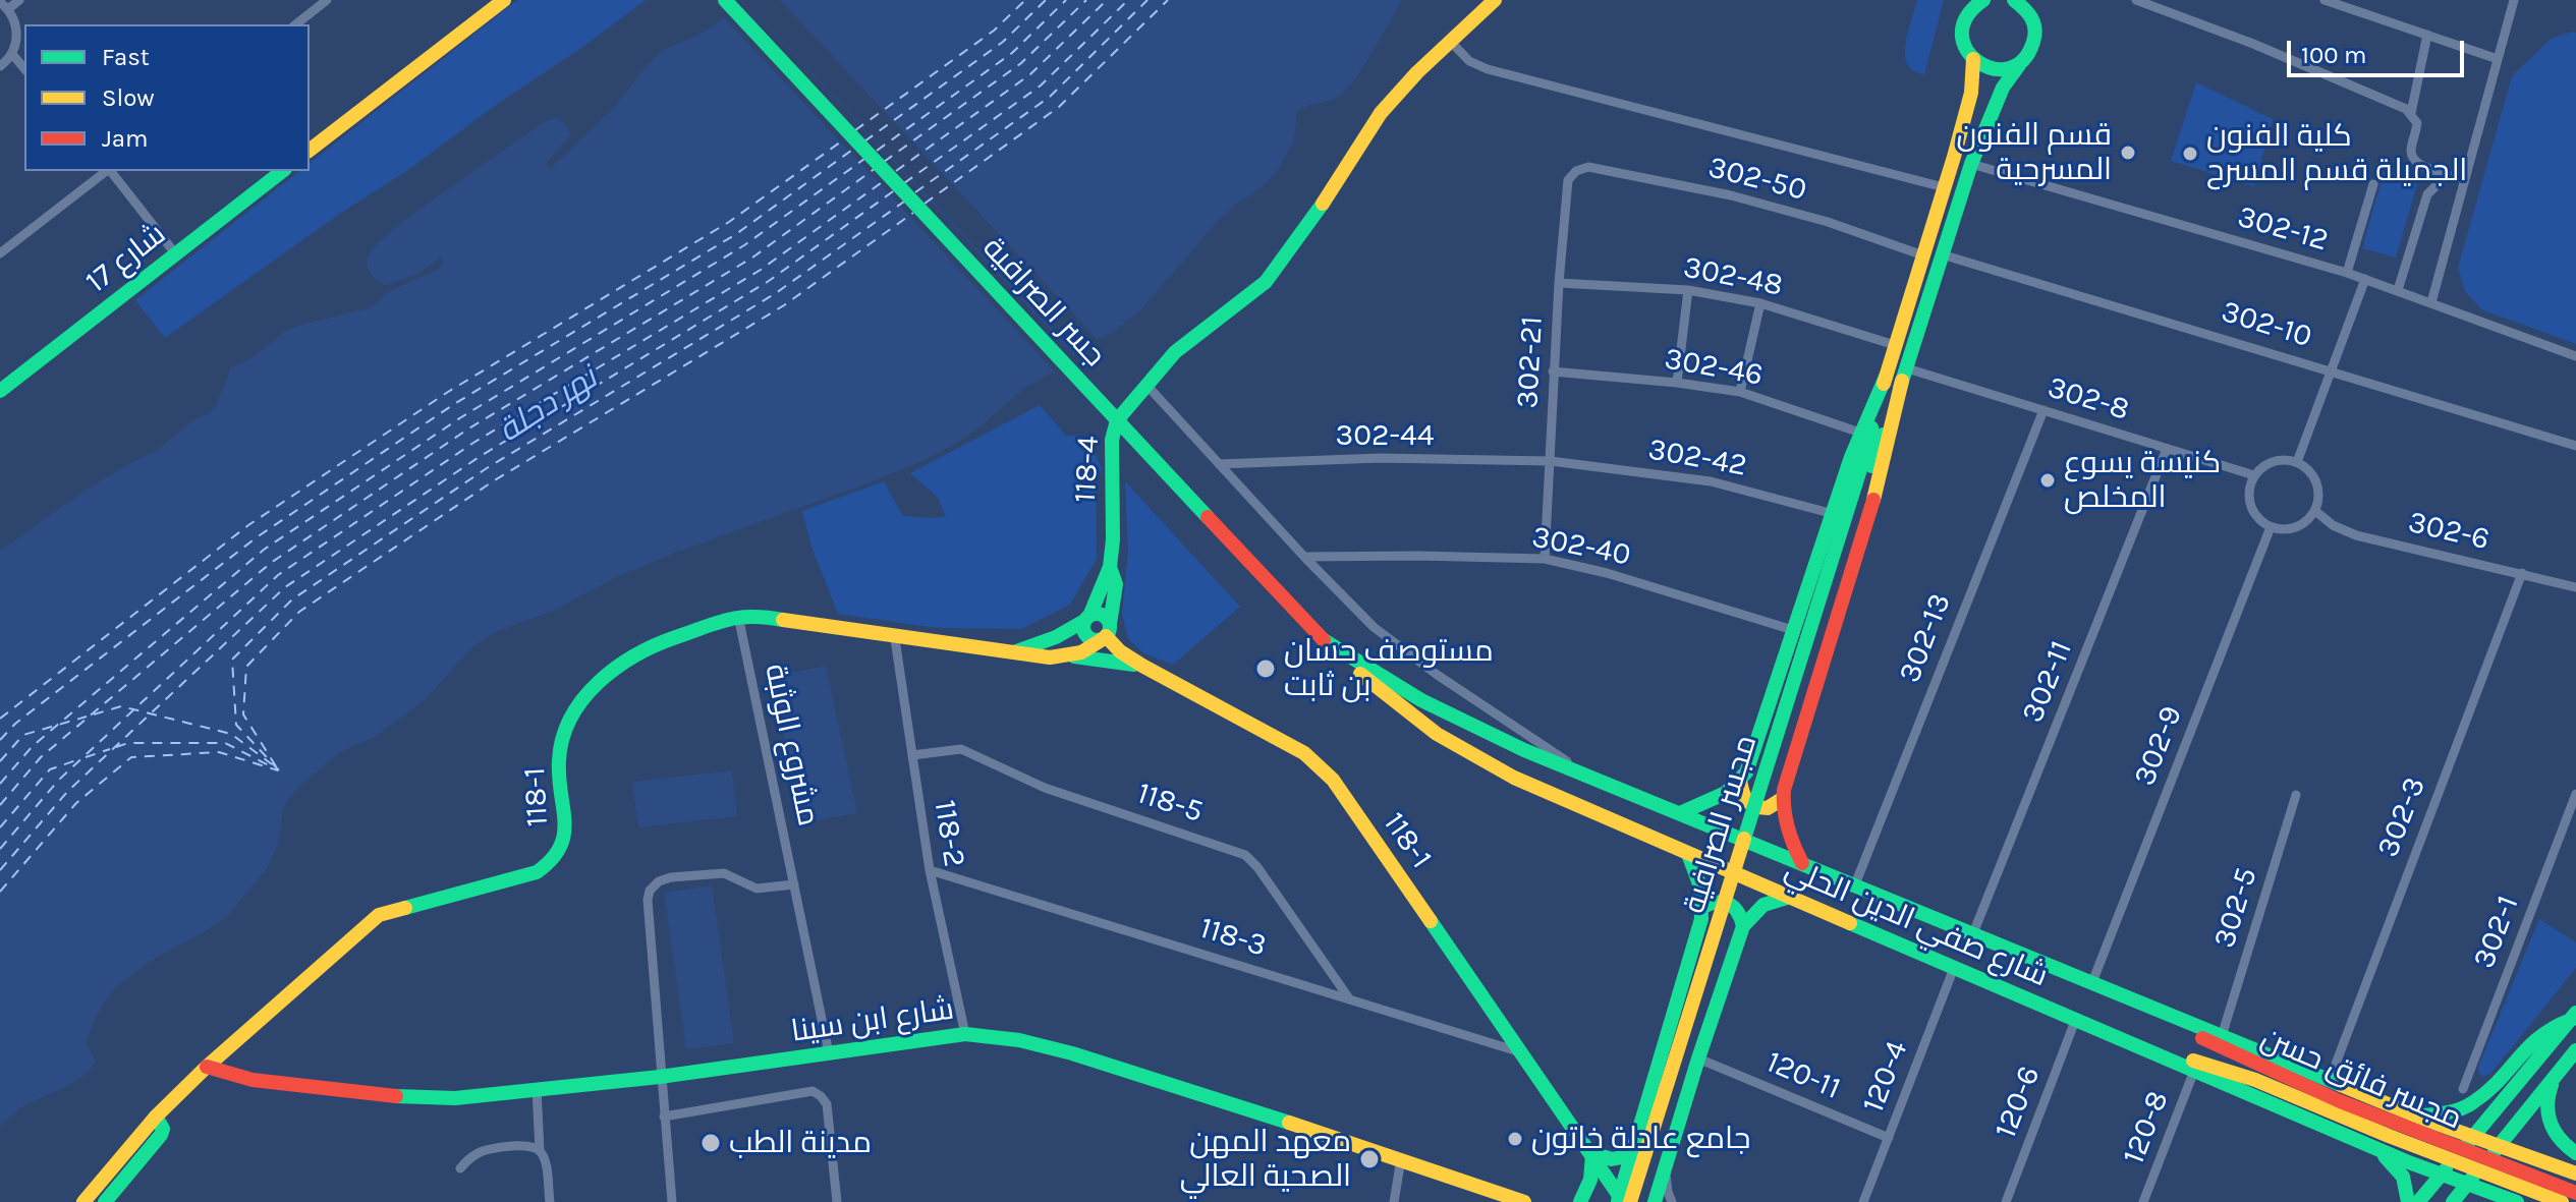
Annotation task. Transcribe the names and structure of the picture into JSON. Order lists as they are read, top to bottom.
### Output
{
  "streets": {
    "main road": [
      "شارع 17",
      "جسر الصرافية",
      "118-4",
      "118-1",
      "مجسر الصرافية",
      "شارع صفي الدين الحلي",
      "شارع ابن سينا",
      "مجسر فائق حسن"
    ],
    "street": [
      "302-50",
      "302-12",
      "302-48",
      "302-10",
      "302-21",
      "302-46",
      "302-8",
      "302-44",
      "302-42",
      "302-6",
      "302-40",
      "302-13",
      "302-11",
      "مشروع الوثبة",
      "302-9",
      "118-5",
      "302-3",
      "118-2",
      "302-5",
      "302-1",
      "118-3",
      "120-11",
      "120-4",
      "120-6",
      "120-8"
    ]
  },
  "crossings": [
    ["302-50", "302-21"],
    ["302-48", "302-21"],
    ["جسر الصرافية", "شارع صفي الدين الحلي"],
    ["302-21", "302-46"],
    ["302-21", "302-44"],
    ["302-21", "302-42"],
    ["302-21", "302-40"],
    ["302-8", "302-6"],
    ["302-8", "302-13"],
    ["302-8", "302-11"],
    ["302-8", "302-9"],
    ["302-44", "302-42"],
    ["118-4", "118-1"],
    ["302-6", "302-9"],
    ["302-6", "302-3"],
    ["302-13", "شارع صفي الدين الحلي"],
    ["302-11", "شارع صفي الدين الحلي"],
    ["مشروع الوثبة", "118-1"],
    ["مشروع الوثبة", "شارع ابن سينا"],
    ["302-9", "شارع صفي الدين الحلي"],
    ["118-1", "مجسر الصرافية"],
    ["118-1", "118-2"],
    ["118-1", "118-3"],
    ["118-1", "شارع ابن سينا"],
    ["118-5", "118-2"],
    ["118-5", "118-3"],
    ["302-3", "شارع صفي الدين الحلي"],
    ["118-2", "118-3"],
    ["118-2", "شارع ابن سينا"],
    ["302-5", "شارع صفي الدين الحلي"],
    ["شارع صفي الدين الحلي", "120-4"],
    ["شارع صفي الدين الحلي", "مجسر فائق حسن"],
    ["شارع صفي الدين الحلي", "120-6"],
    ["120-11", "120-4"],
    ["مجسر فائق حسن", "120-8"]
  ],
  "water": ["نهر دجلة"],
  "places": [
    "قسم الفنون المسرحية",
    "كلية الفنون الجميلة قسم المسرح",
    "كنيسة يسوع المخلص",
    "مستوصف حسان بن ثابت",
    "جامع عادلة خاتون",
    "مدينة الطب",
    "معهد المهن الصحية العالي"
  ],
  "legend": ["Fast", "Slow", "Jam"],
  "scale_bar": "100 m"
}
